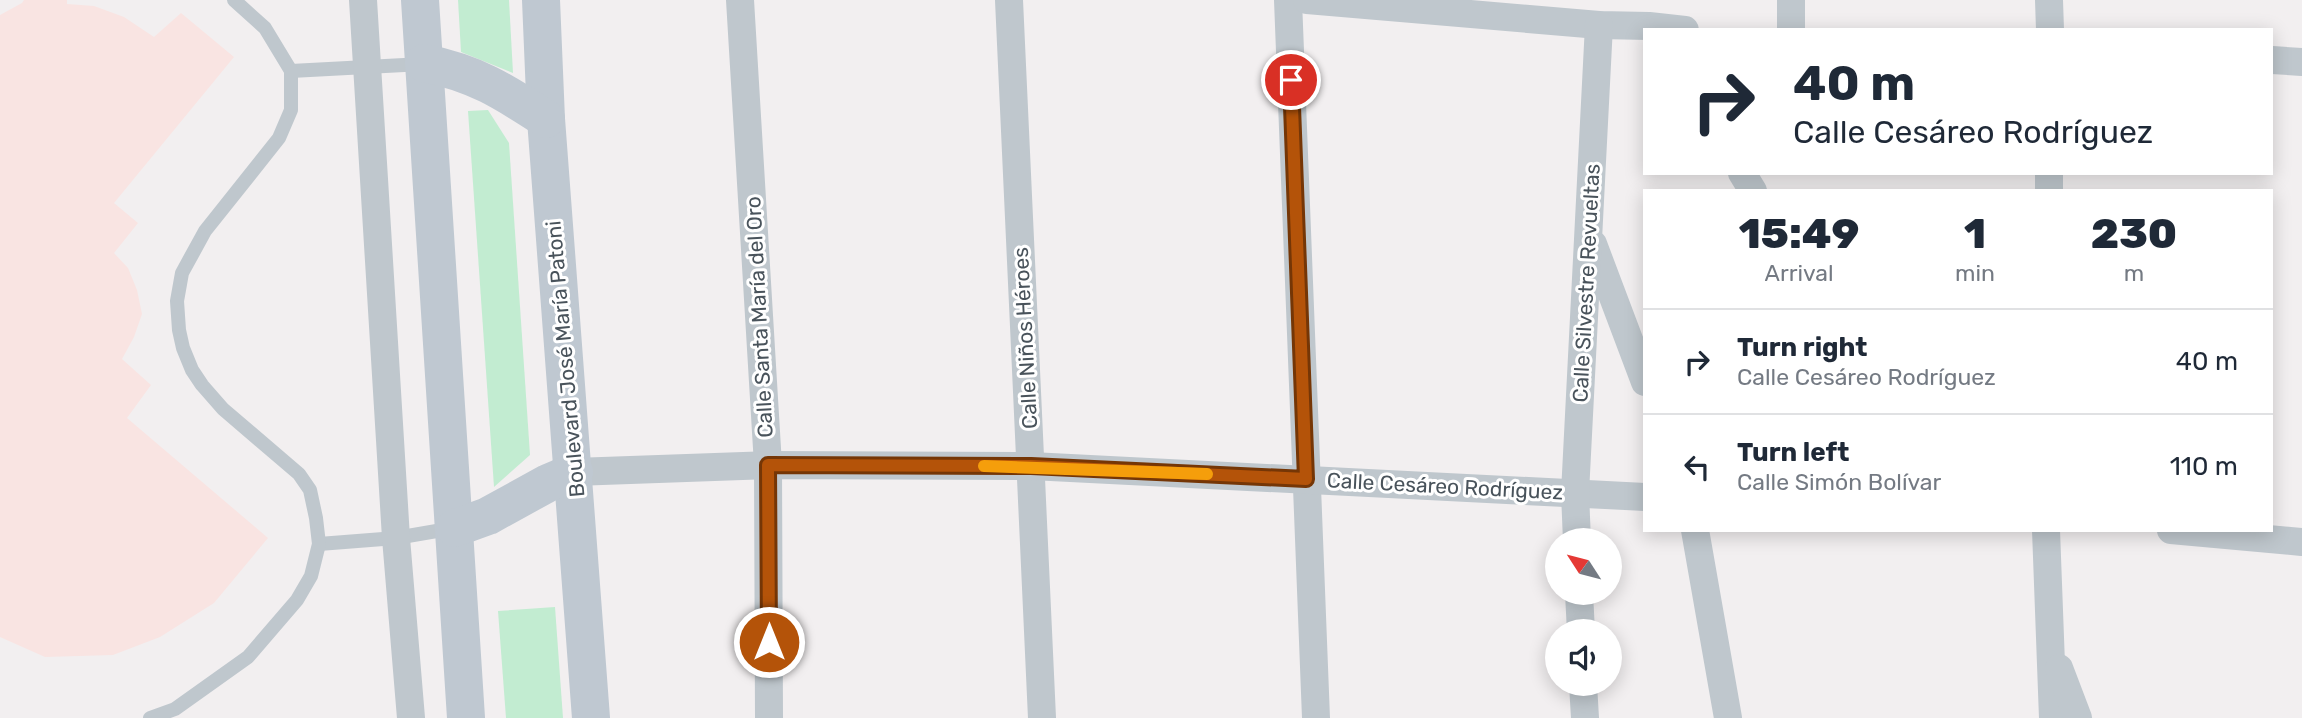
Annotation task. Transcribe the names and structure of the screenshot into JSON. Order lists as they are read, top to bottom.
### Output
{
  "streets": {
    "main road": ["Boulevard José María Patoni"],
    "street": [
      "Calle Silvestre Revueltas",
      "Calle Santa María del Oro",
      "Calle Niños Héroes",
      "Calle Cesáreo Rodríguez"
    ]
  },
  "crossings": [
    ["Calle Silvestre Revueltas", "Calle Cesáreo Rodríguez"],
    ["Calle Santa María del Oro", "Calle Cesáreo Rodríguez"],
    ["Calle Niños Héroes", "Calle Cesáreo Rodríguez"],
    ["Boulevard José María Patoni", "Calle Cesáreo Rodríguez"]
  ],
  "north": "top left",
  "page": {
    "turn": ["40 m", "Calle Cesáreo Rodríguez"],
    "eta": [
      "15:49",
      "Arrival",
      "1",
      "min",
      "230",
      "m"
    ],
    "list": [
      {
        "name": "Turn right",
        "note": "Calle Cesáreo Rodríguez",
        "value": "40 m"
      },
      {
        "name": "Turn left",
        "note": "Calle Simón Bolívar",
        "value": "110 m"
      }
    ]
  }
}
